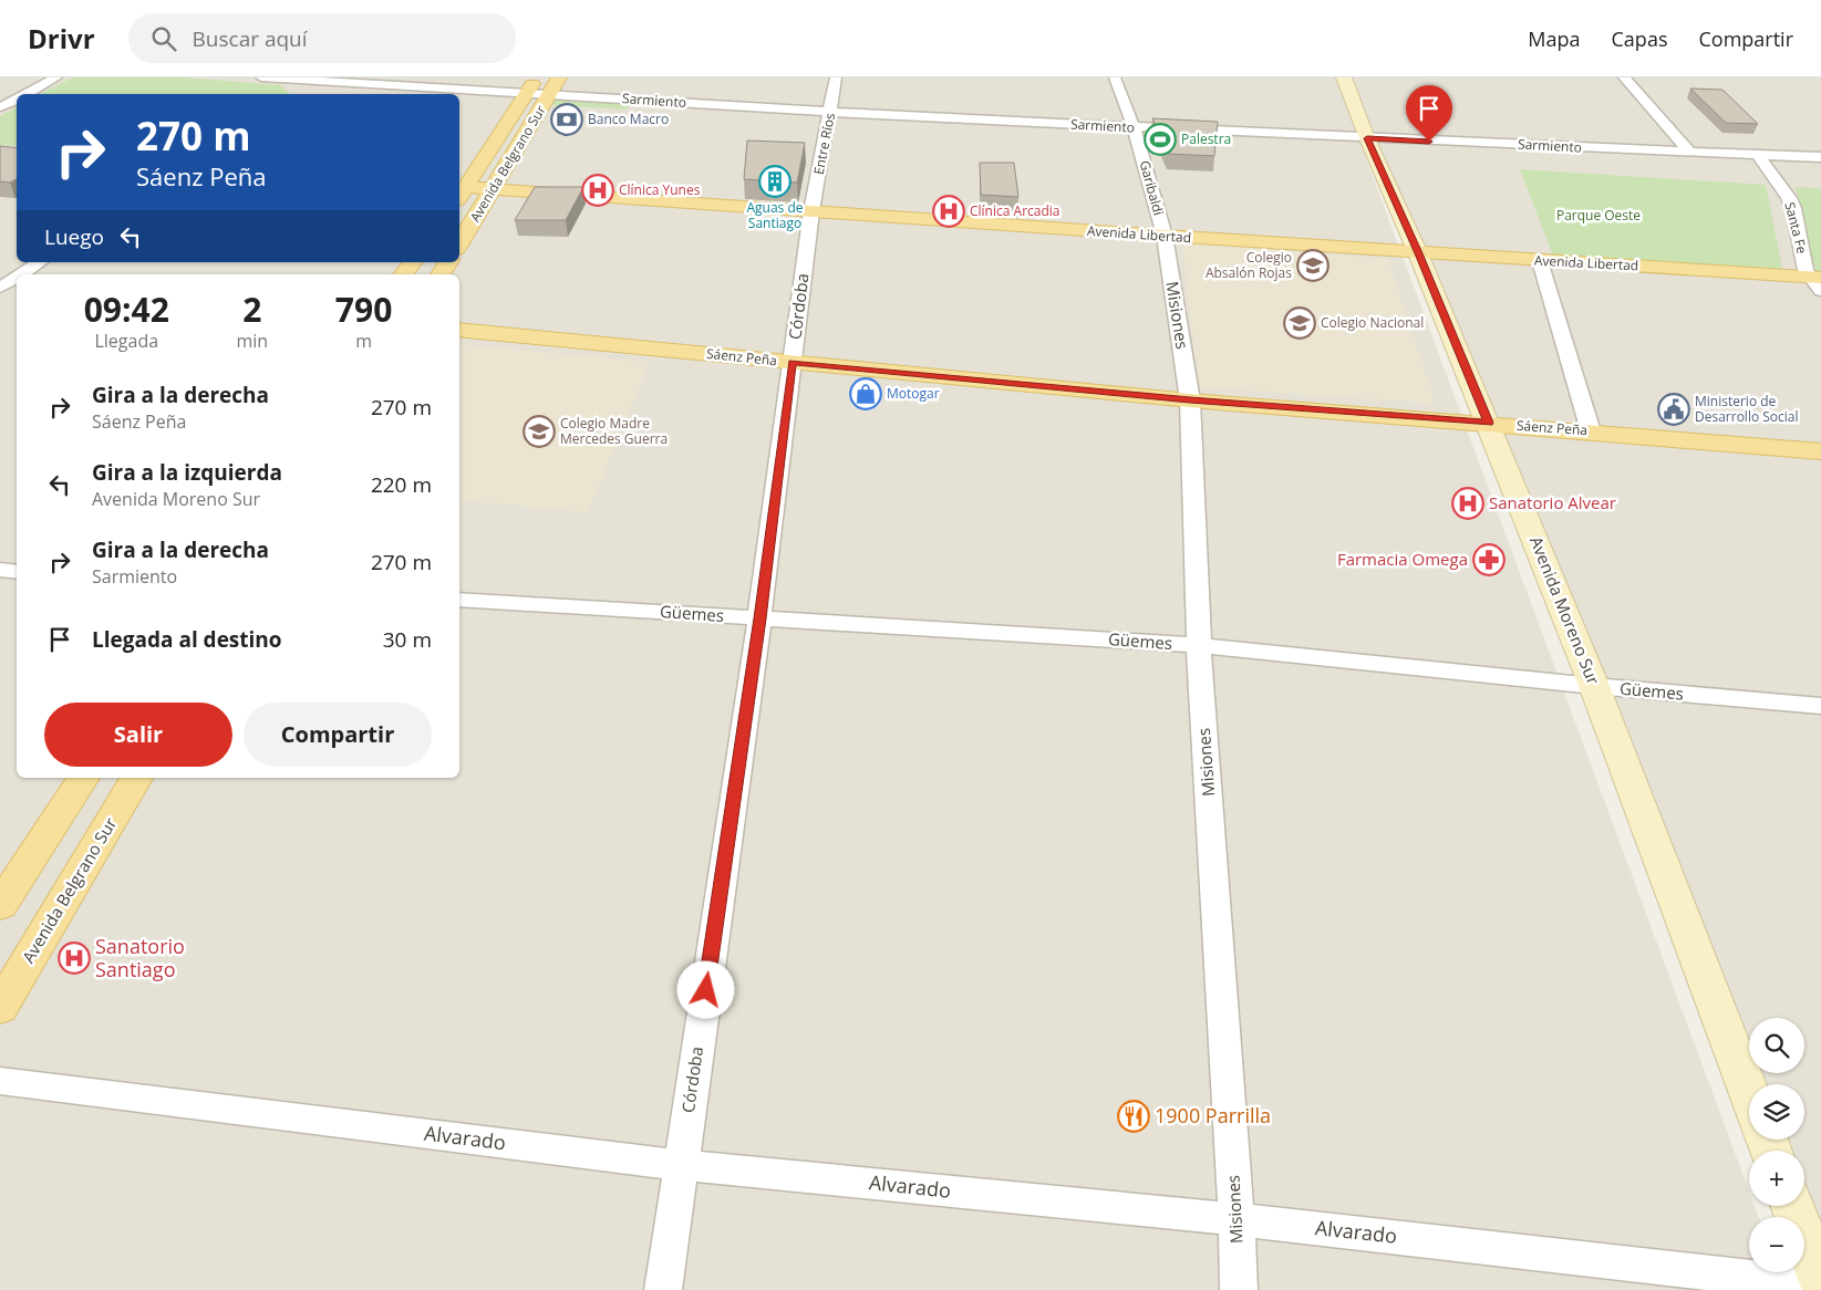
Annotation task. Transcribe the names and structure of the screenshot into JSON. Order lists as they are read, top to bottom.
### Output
{
  "streets": {
    "main road": ["Avenida Belgrano Sur", "Avenida Libertad", "Sáenz Peña"],
    "street": [
      "Sarmiento",
      "Entre Ríos",
      "Garibaldi",
      "Santa Fe",
      "Córdoba",
      "Misiones",
      "Avenida Moreno Sur",
      "Güemes",
      "Alvarado"
    ]
  },
  "crossings": [
    ["Sarmiento", "Entre Ríos"],
    ["Sarmiento", "Avenida Belgrano Sur"],
    ["Sarmiento", "Garibaldi"],
    ["Sarmiento", "Santa Fe"],
    ["Sarmiento", "Avenida Moreno Sur"],
    ["Entre Ríos", "Avenida Libertad"],
    ["Entre Ríos", "Córdoba"],
    ["Avenida Belgrano Sur", "Avenida Libertad"],
    ["Garibaldi", "Avenida Libertad"],
    ["Garibaldi", "Misiones"],
    ["Santa Fe", "Avenida Libertad"],
    ["Avenida Libertad", "Córdoba"],
    ["Avenida Libertad", "Misiones"],
    ["Avenida Libertad", "Avenida Moreno Sur"],
    ["Córdoba", "Sáenz Peña"],
    ["Córdoba", "Güemes"],
    ["Córdoba", "Alvarado"],
    ["Misiones", "Sáenz Peña"],
    ["Misiones", "Güemes"],
    ["Misiones", "Alvarado"],
    ["Sáenz Peña", "Avenida Moreno Sur"],
    ["Avenida Moreno Sur", "Güemes"]
  ],
  "parks": ["Parque Oeste"],
  "places": {
    "bank": ["Banco Macro"],
    "sports": ["Palestra"],
    "building": ["Aguas de Santiago"],
    "hospital": [
      "Clínica Yunes",
      "Clínica Arcadia",
      "Sanatorio Alvear",
      "Sanatorio Santiago"
    ],
    "school or university": ["Colegio Absalón Rojas", "Colegio Nacional", "Colegio Madre Mercedes Guerra"],
    "shop": ["Motogar"],
    "public building": ["Ministerio de Desarrollo Social"],
    "pharmacy": ["Farmacia Omega"],
    "restaurant": ["1900 Parrilla"]
  },
  "page": {
    "header": "Drivr",
    "search": "Buscar aquí",
    "nav": ["Mapa", "Capas", "Compartir"],
    "turn": ["270 m", "Sáenz Peña"],
    "then": "Luego",
    "eta": [
      "09:42",
      "Llegada",
      "2",
      "min",
      "790",
      "m"
    ],
    "list": [
      {
        "name": "Gira a la derecha",
        "note": "Sáenz Peña",
        "value": "270 m"
      },
      {
        "name": "Gira a la izquierda",
        "note": "Avenida Moreno Sur",
        "value": "220 m"
      },
      {
        "name": "Gira a la derecha",
        "note": "Sarmiento",
        "value": "270 m"
      },
      {
        "name": "Llegada al destino",
        "value": "30 m"
      }
    ],
    "buttons": ["Salir", "Compartir"],
    "map_buttons": ["+", "−"]
  }
}
